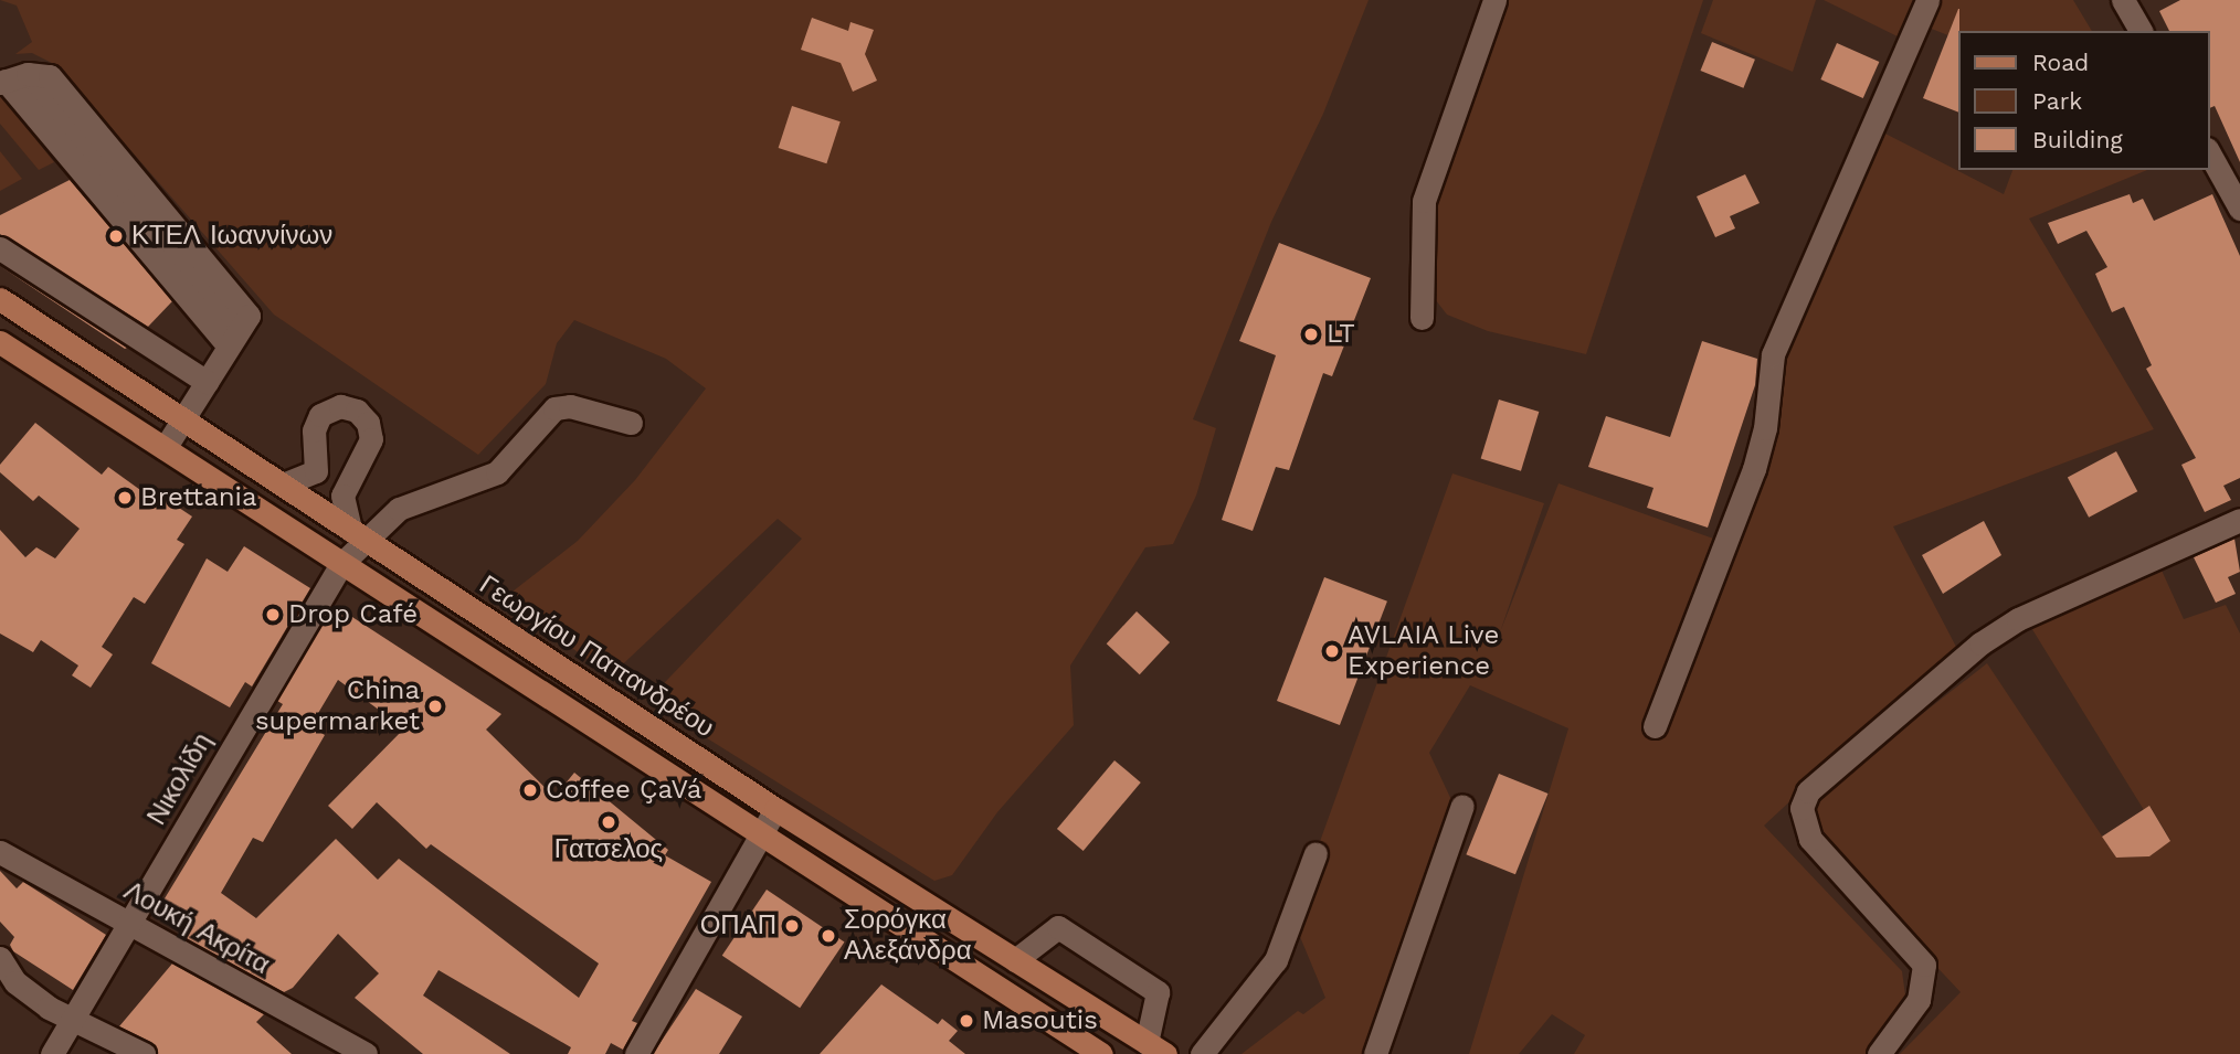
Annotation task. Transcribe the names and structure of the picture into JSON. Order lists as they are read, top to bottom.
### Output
{
  "streets": {
    "main road": ["Γεωργίου Παπανδρέου"],
    "street": ["Νικολίδη", "Λουκή Ακρίτα"]
  },
  "crossings": [
    ["Γεωργίου Παπανδρέου", "Νικολίδη"],
    ["Νικολίδη", "Λουκή Ακρίτα"]
  ],
  "places": [
    "ΚΤΕΛ Ιωαννίνων",
    "LT",
    "Brettania",
    "Drop Café",
    "AVLAIA Live Experience",
    "China supermarket",
    "Coffee ÇaVá",
    "Γατσελος",
    "ΟΠΑΠ",
    "Σορόγκα Αλεξάνδρα",
    "Masoutis"
  ],
  "legend": ["Road", "Park", "Building"]
}
